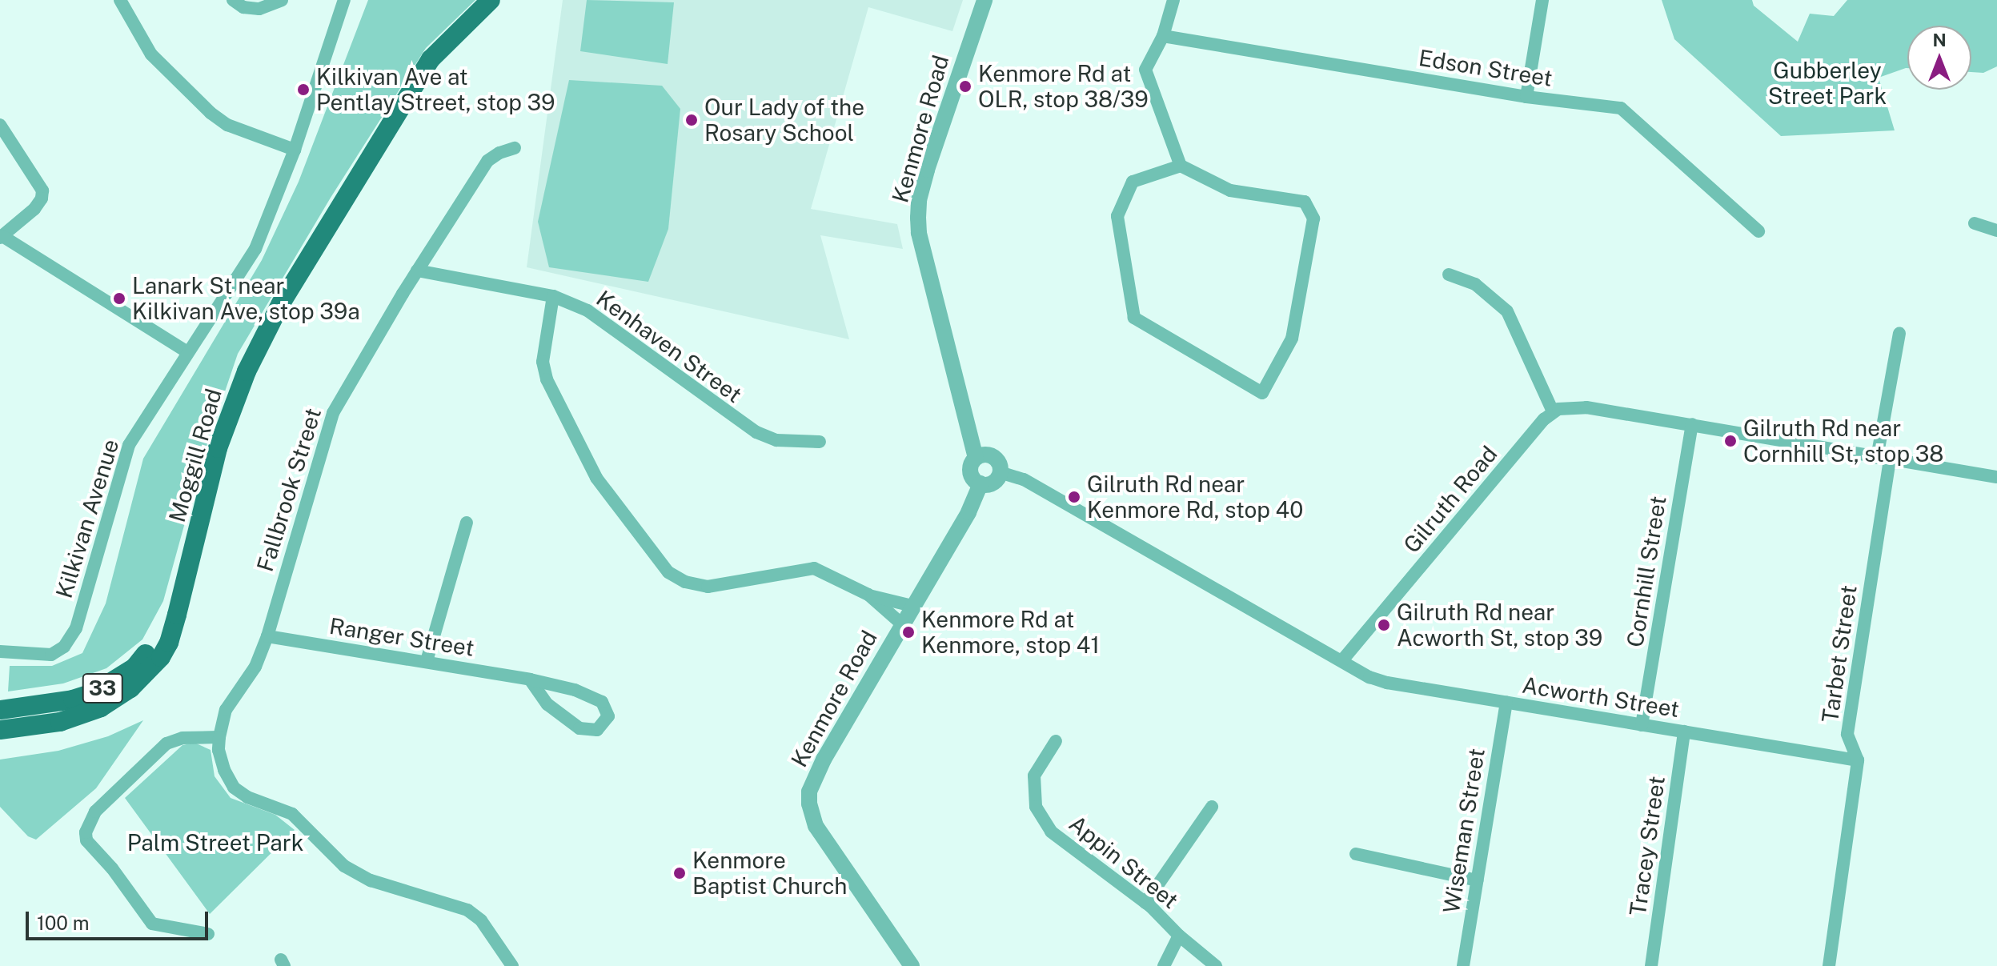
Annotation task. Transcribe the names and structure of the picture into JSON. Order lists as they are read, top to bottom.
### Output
{
  "streets": {
    "main road": ["Moggill Road", "33"],
    "street": [
      "Edson Street",
      "Kenmore Road",
      "Kenhaven Street",
      "Fallbrook Street",
      "Gilruth Road",
      "Kilkivan Avenue",
      "Cornhill Street",
      "Ranger Street",
      "Tarbet Street",
      "Acworth Street",
      "Wiseman Street",
      "Tracey Street",
      "Appin Street"
    ]
  },
  "crossings": [
    ["Kenhaven Street", "Fallbrook Street"],
    ["Fallbrook Street", "Ranger Street"],
    ["Gilruth Road", "Acworth Street"],
    ["Cornhill Street", "Acworth Street"],
    ["Tarbet Street", "Acworth Street"],
    ["Acworth Street", "Wiseman Street"],
    ["Acworth Street", "Tracey Street"]
  ],
  "parks": ["Gubberley Street Park", "Palm Street Park"],
  "places": [
    "Kenmore Rd at OLR, stop 38/39",
    "Kilkivan Ave at Pentlay Street, stop 39",
    "Our Lady of the Rosary School",
    "Lanark St near Kilkivan Ave, stop 39a",
    "Gilruth Rd near Cornhill St, stop 38",
    "Gilruth Rd near Kenmore Rd, stop 40",
    "Gilruth Rd near Acworth St, stop 39",
    "Kenmore Rd at Kenmore, stop 41",
    "Kenmore Baptist Church"
  ],
  "scale_bar": "100 m",
  "north": "top"
}
